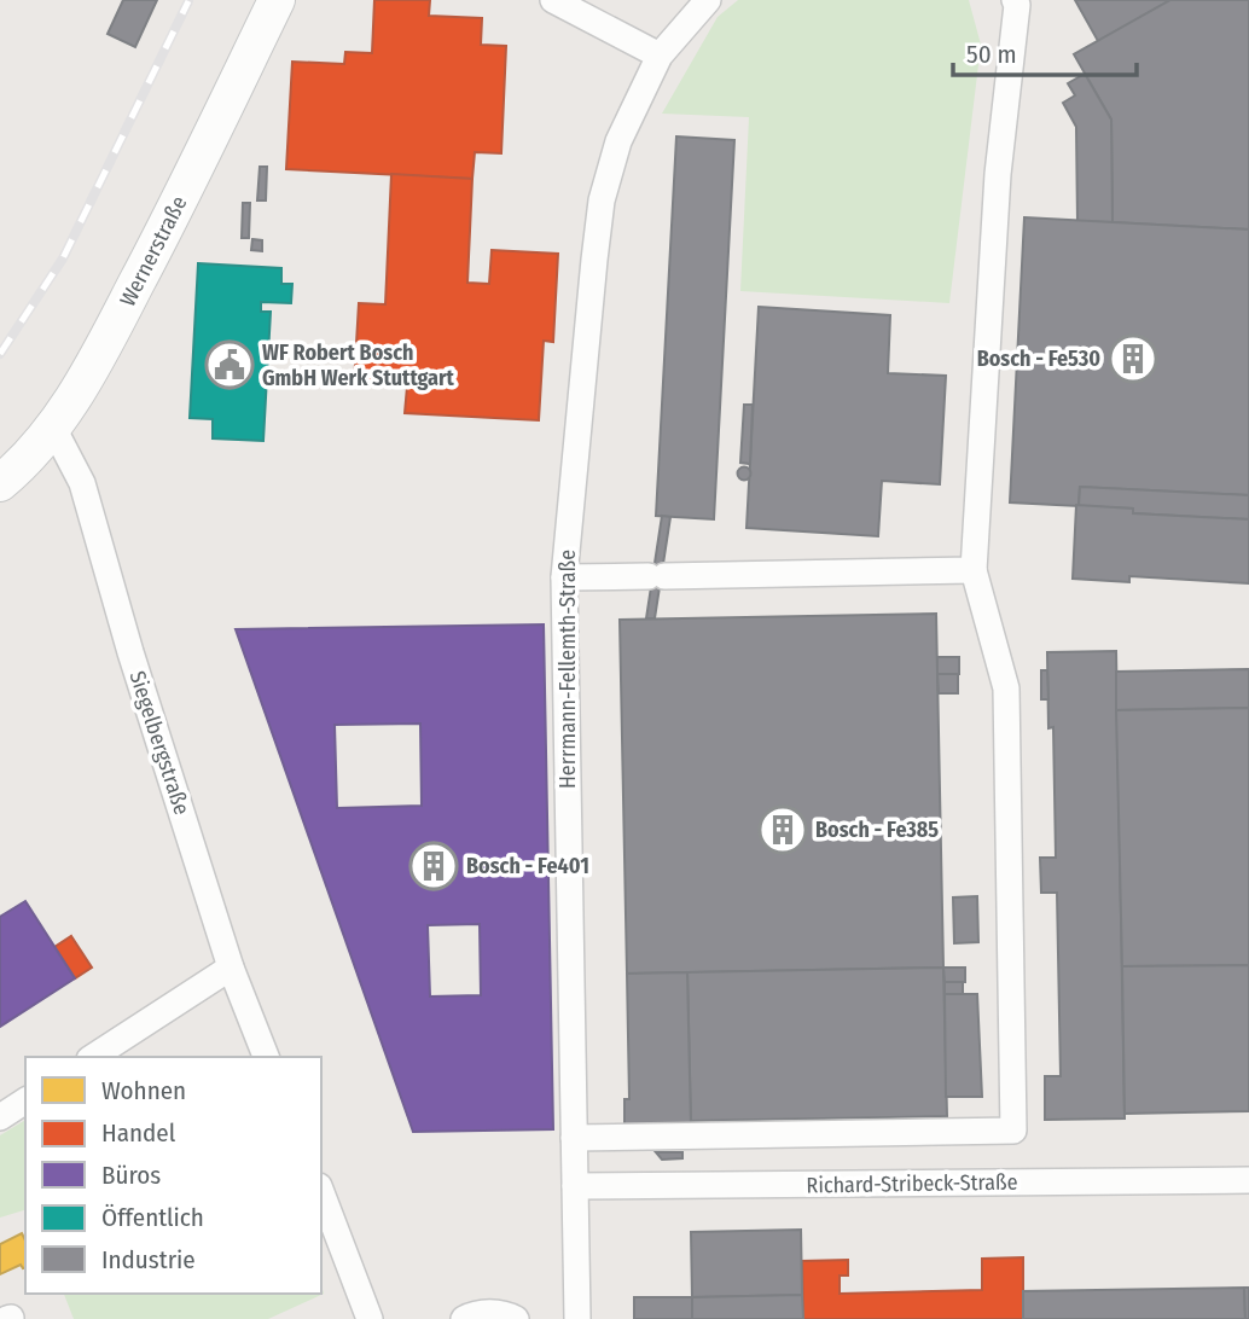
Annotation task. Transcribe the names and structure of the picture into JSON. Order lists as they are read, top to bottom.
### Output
{
  "streets": {
    "main road": ["Wernerstraße"],
    "street": ["Herrmann-Fellemth-Straße", "Siegelbergstraße", "Richard-Stribeck-Straße"]
  },
  "crossings": [
    ["Wernerstraße", "Siegelbergstraße"],
    ["Herrmann-Fellemth-Straße", "Richard-Stribeck-Straße"]
  ],
  "places": {
    "building": ["Bosch - Fe530", "Bosch - Fe385", "Bosch - Fe401"],
    "public building": ["WF Robert Bosch GmbH Werk Stuttgart"]
  },
  "legend": [
    "Wohnen",
    "Handel",
    "Büros",
    "Öffentlich",
    "Industrie"
  ],
  "scale_bar": "50 m"
}
